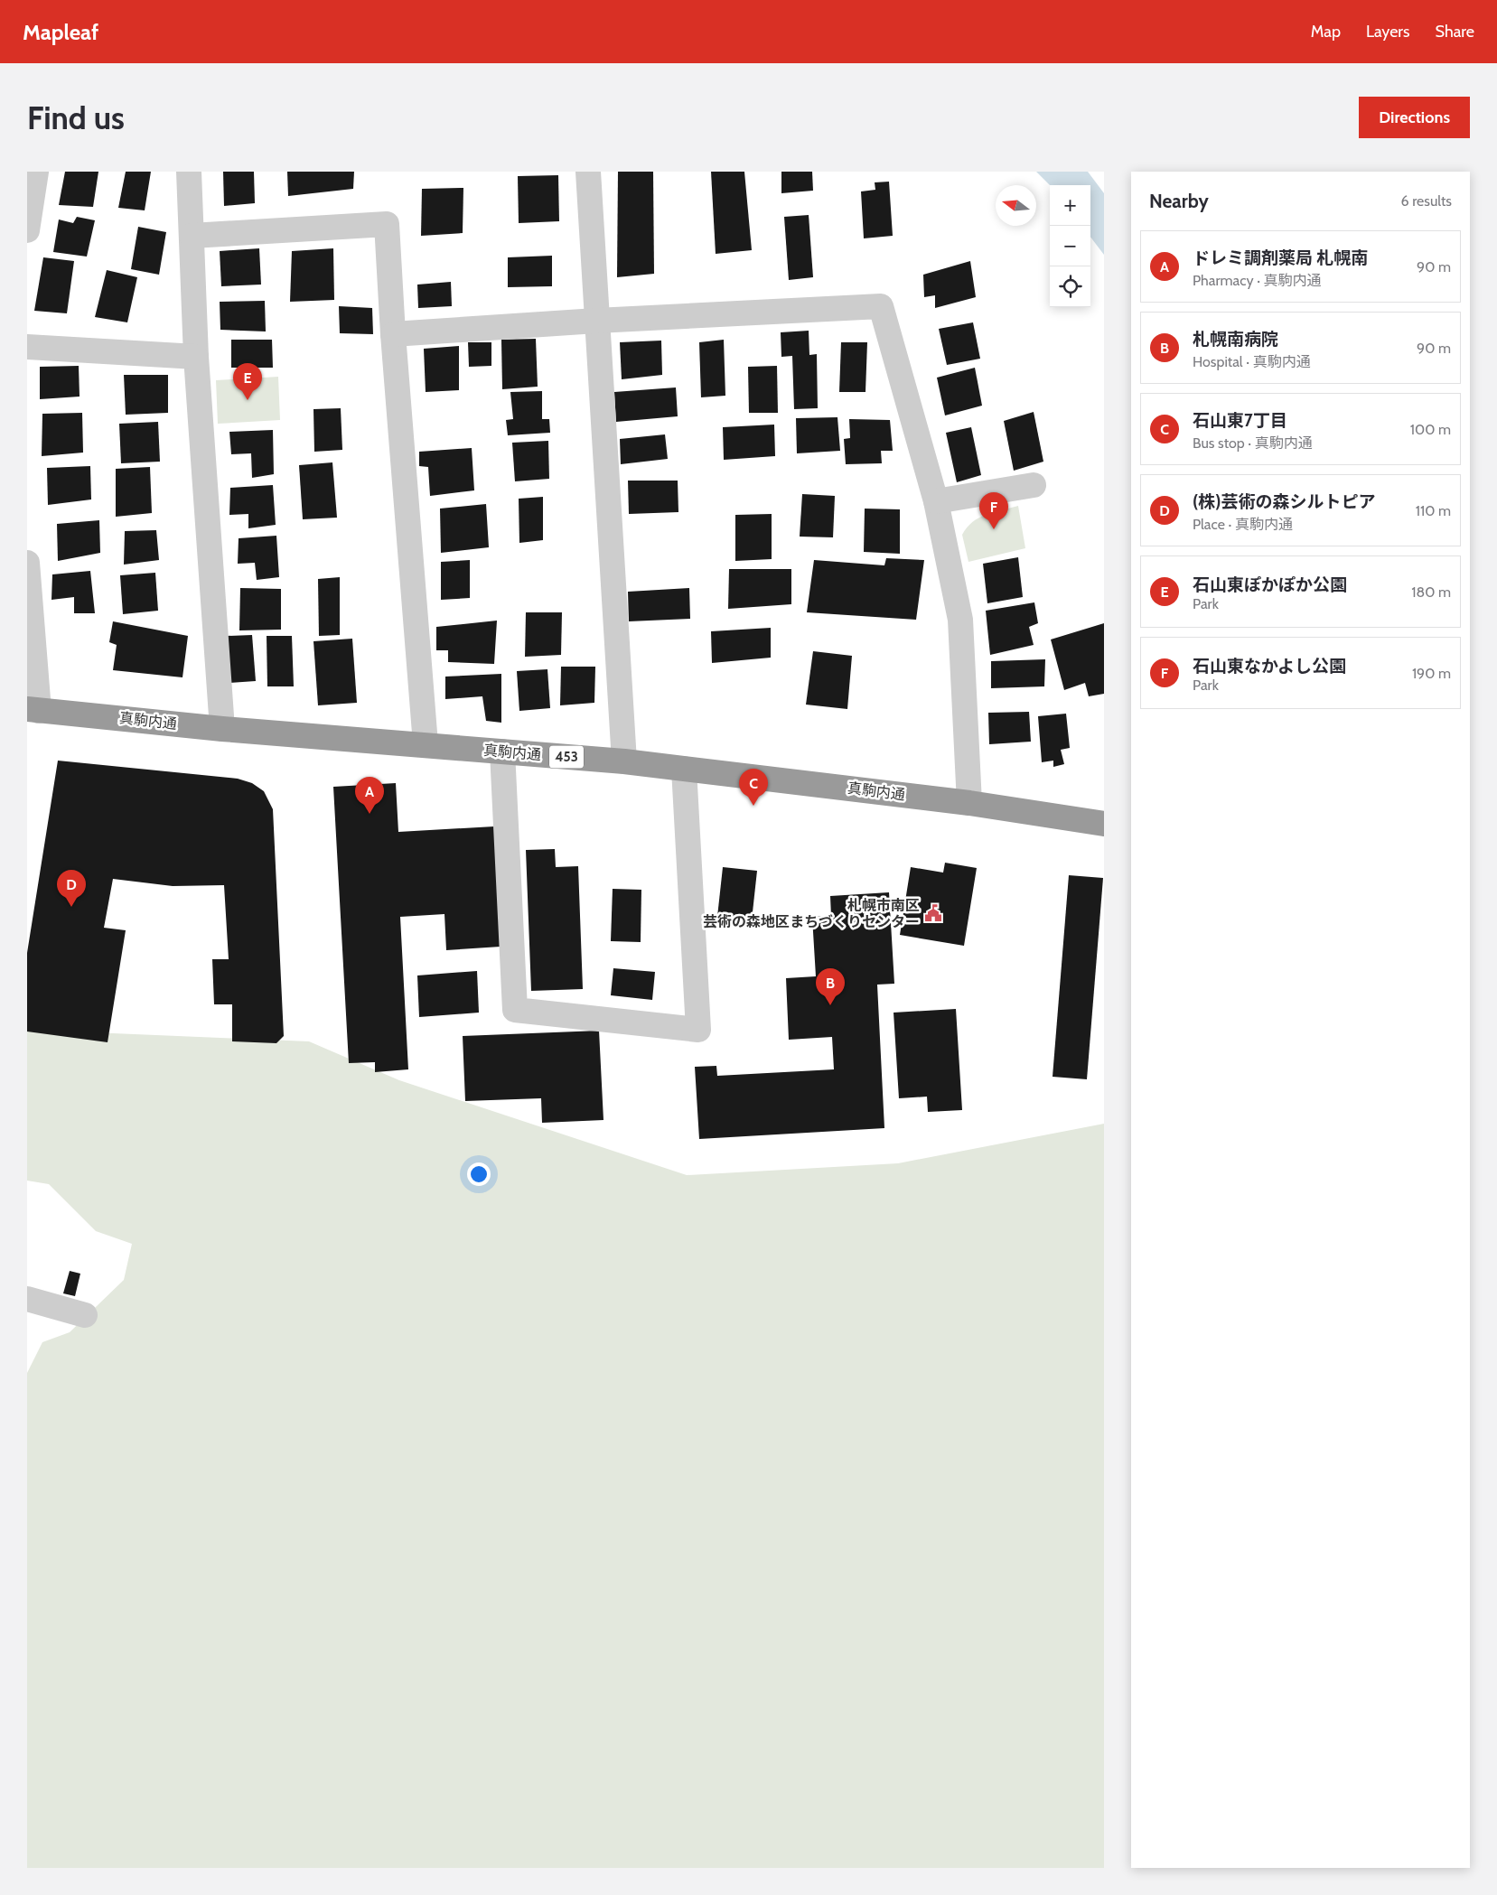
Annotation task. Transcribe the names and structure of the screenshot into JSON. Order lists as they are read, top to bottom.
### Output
{
  "streets": {
    "highway": ["真駒内通", "453"]
  },
  "places": {
    "public building": ["札幌市南区 芸術の森地区まちづくりセンター"]
  },
  "north": "left",
  "page": {
    "header": "Mapleaf",
    "nav": ["Map", "Layers", "Share"],
    "buttons": "Directions",
    "title": "Find us",
    "heading": ["Nearby", "6 results"],
    "map_buttons": ["+", "−"],
    "list": [
      {
        "mark": "A",
        "name": "ドレミ調剤薬局 札幌南",
        "note": "Pharmacy · 真駒内通",
        "value": "90 m"
      },
      {
        "mark": "B",
        "name": "札幌南病院",
        "note": "Hospital · 真駒内通",
        "value": "90 m"
      },
      {
        "mark": "C",
        "name": "石山東7丁目",
        "note": "Bus stop · 真駒内通",
        "value": "100 m"
      },
      {
        "mark": "D",
        "name": "(株)芸術の森シルトピア",
        "note": "Place · 真駒内通",
        "value": "110 m"
      },
      {
        "mark": "E",
        "name": "石山東ぽかぽか公園",
        "note": "Park",
        "value": "180 m"
      },
      {
        "mark": "F",
        "name": "石山東なかよし公園",
        "note": "Park",
        "value": "190 m"
      }
    ],
    "pins": [
      "E",
      "F",
      "C",
      "A",
      "D",
      "B"
    ]
  }
}
